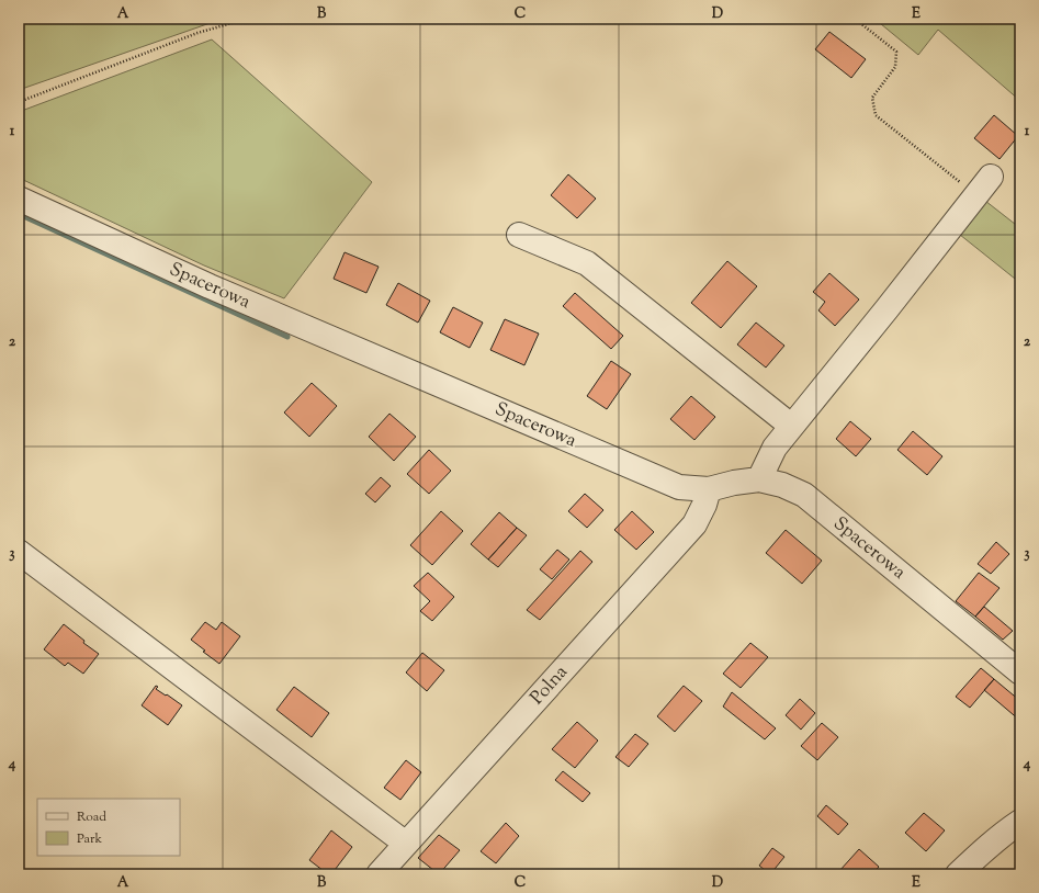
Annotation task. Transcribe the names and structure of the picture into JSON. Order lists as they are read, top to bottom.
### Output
{
  "streets": {
    "street": ["Spacerowa", "Polna"]
  },
  "crossings": [
    ["Spacerowa", "Polna"]
  ],
  "legend": ["Road", "Park"],
  "grid": {
    "columns": [
      "A",
      "B",
      "C",
      "D",
      "E"
    ],
    "rows": [
      "1",
      "2",
      "3",
      "4"
    ]
  }
}
